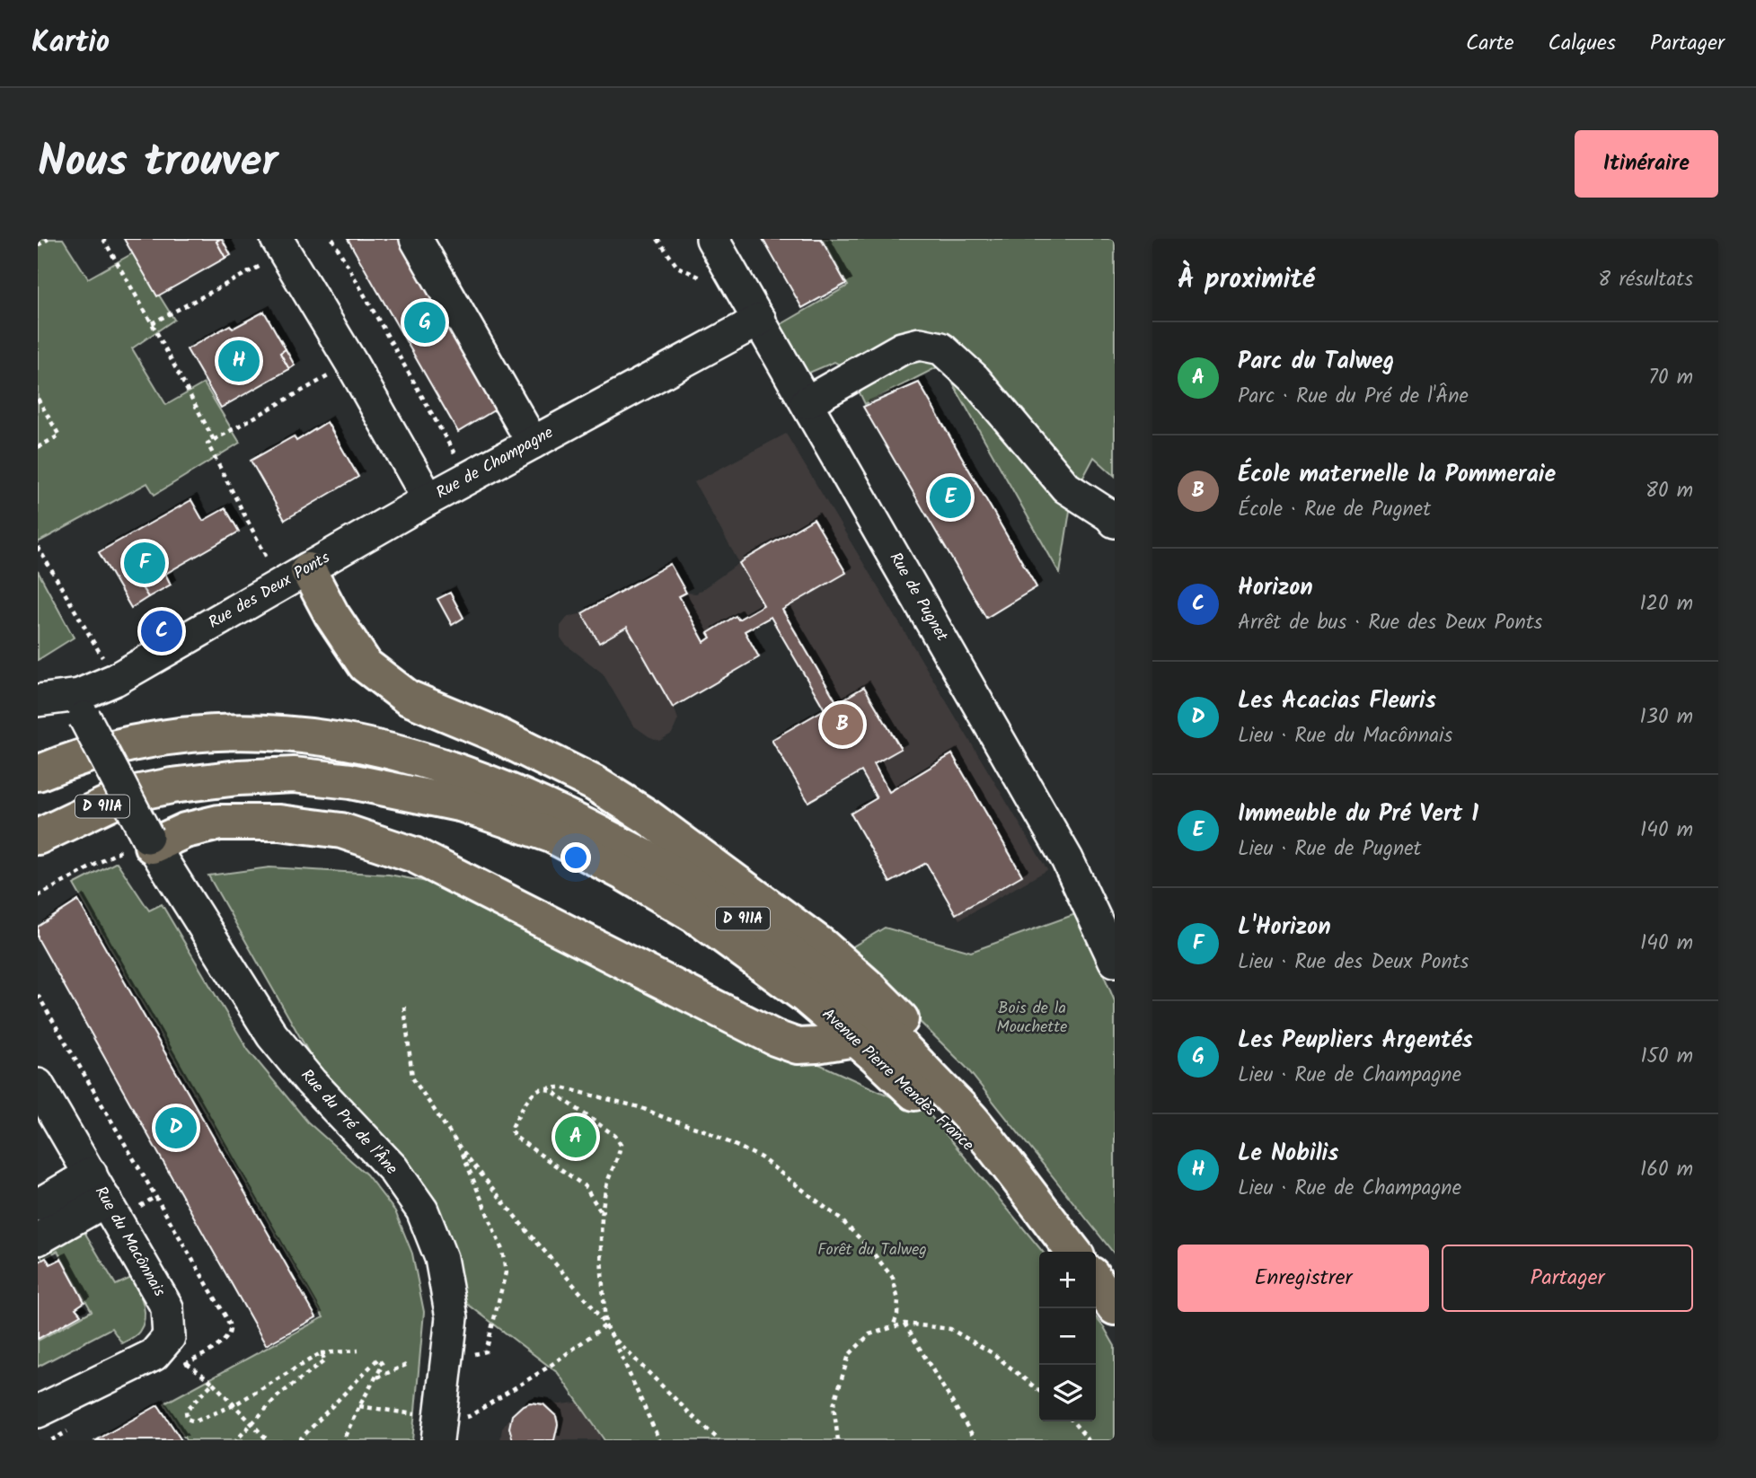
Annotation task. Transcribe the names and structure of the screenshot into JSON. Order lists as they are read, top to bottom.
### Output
{
  "streets": {
    "main road": ["D 911A", "Avenue Pierre Mendès France"],
    "street": [
      "Rue de Champagne",
      "Rue des Deux Ponts",
      "Rue de Pugnet",
      "Rue du Pré de l'Âne",
      "Rue du Macônnais"
    ]
  },
  "crossings": [
    ["Rue de Champagne", "Rue des Deux Ponts"],
    ["Rue de Champagne", "Rue de Pugnet"],
    ["Rue des Deux Ponts", "Rue du Pré de l'Âne"]
  ],
  "parks": ["Bois de la Mouchette", "Forêt du Talweg"],
  "page": {
    "header": "Kartio",
    "nav": ["Carte", "Calques", "Partager"],
    "title": "Nous trouver",
    "buttons": [
      "Itinéraire",
      ["Enregistrer", "Partager"]
    ],
    "heading": ["À proximité", "8 résultats"],
    "pins": [
      "G",
      "H",
      "E",
      "F",
      "C",
      "B",
      "D",
      "A"
    ],
    "list": [
      {
        "mark": "A",
        "name": "Parc du Talweg",
        "note": "Parc · Rue du Pré de l'Âne",
        "value": "70 m"
      },
      {
        "mark": "B",
        "name": "École maternelle la Pommeraie",
        "note": "École · Rue de Pugnet",
        "value": "80 m"
      },
      {
        "mark": "C",
        "name": "Horizon",
        "note": "Arrêt de bus · Rue des Deux Ponts",
        "value": "120 m"
      },
      {
        "mark": "D",
        "name": "Les Acacias Fleuris",
        "note": "Lieu · Rue du Macônnais",
        "value": "130 m"
      },
      {
        "mark": "E",
        "name": "Immeuble du Pré Vert 1",
        "note": "Lieu · Rue de Pugnet",
        "value": "140 m"
      },
      {
        "mark": "F",
        "name": "L'Horizon",
        "note": "Lieu · Rue des Deux Ponts",
        "value": "140 m"
      },
      {
        "mark": "G",
        "name": "Les Peupliers Argentés",
        "note": "Lieu · Rue de Champagne",
        "value": "150 m"
      },
      {
        "mark": "H",
        "name": "Le Nobilis",
        "note": "Lieu · Rue de Champagne",
        "value": "160 m"
      }
    ],
    "map_buttons": ["+", "−"]
  }
}
